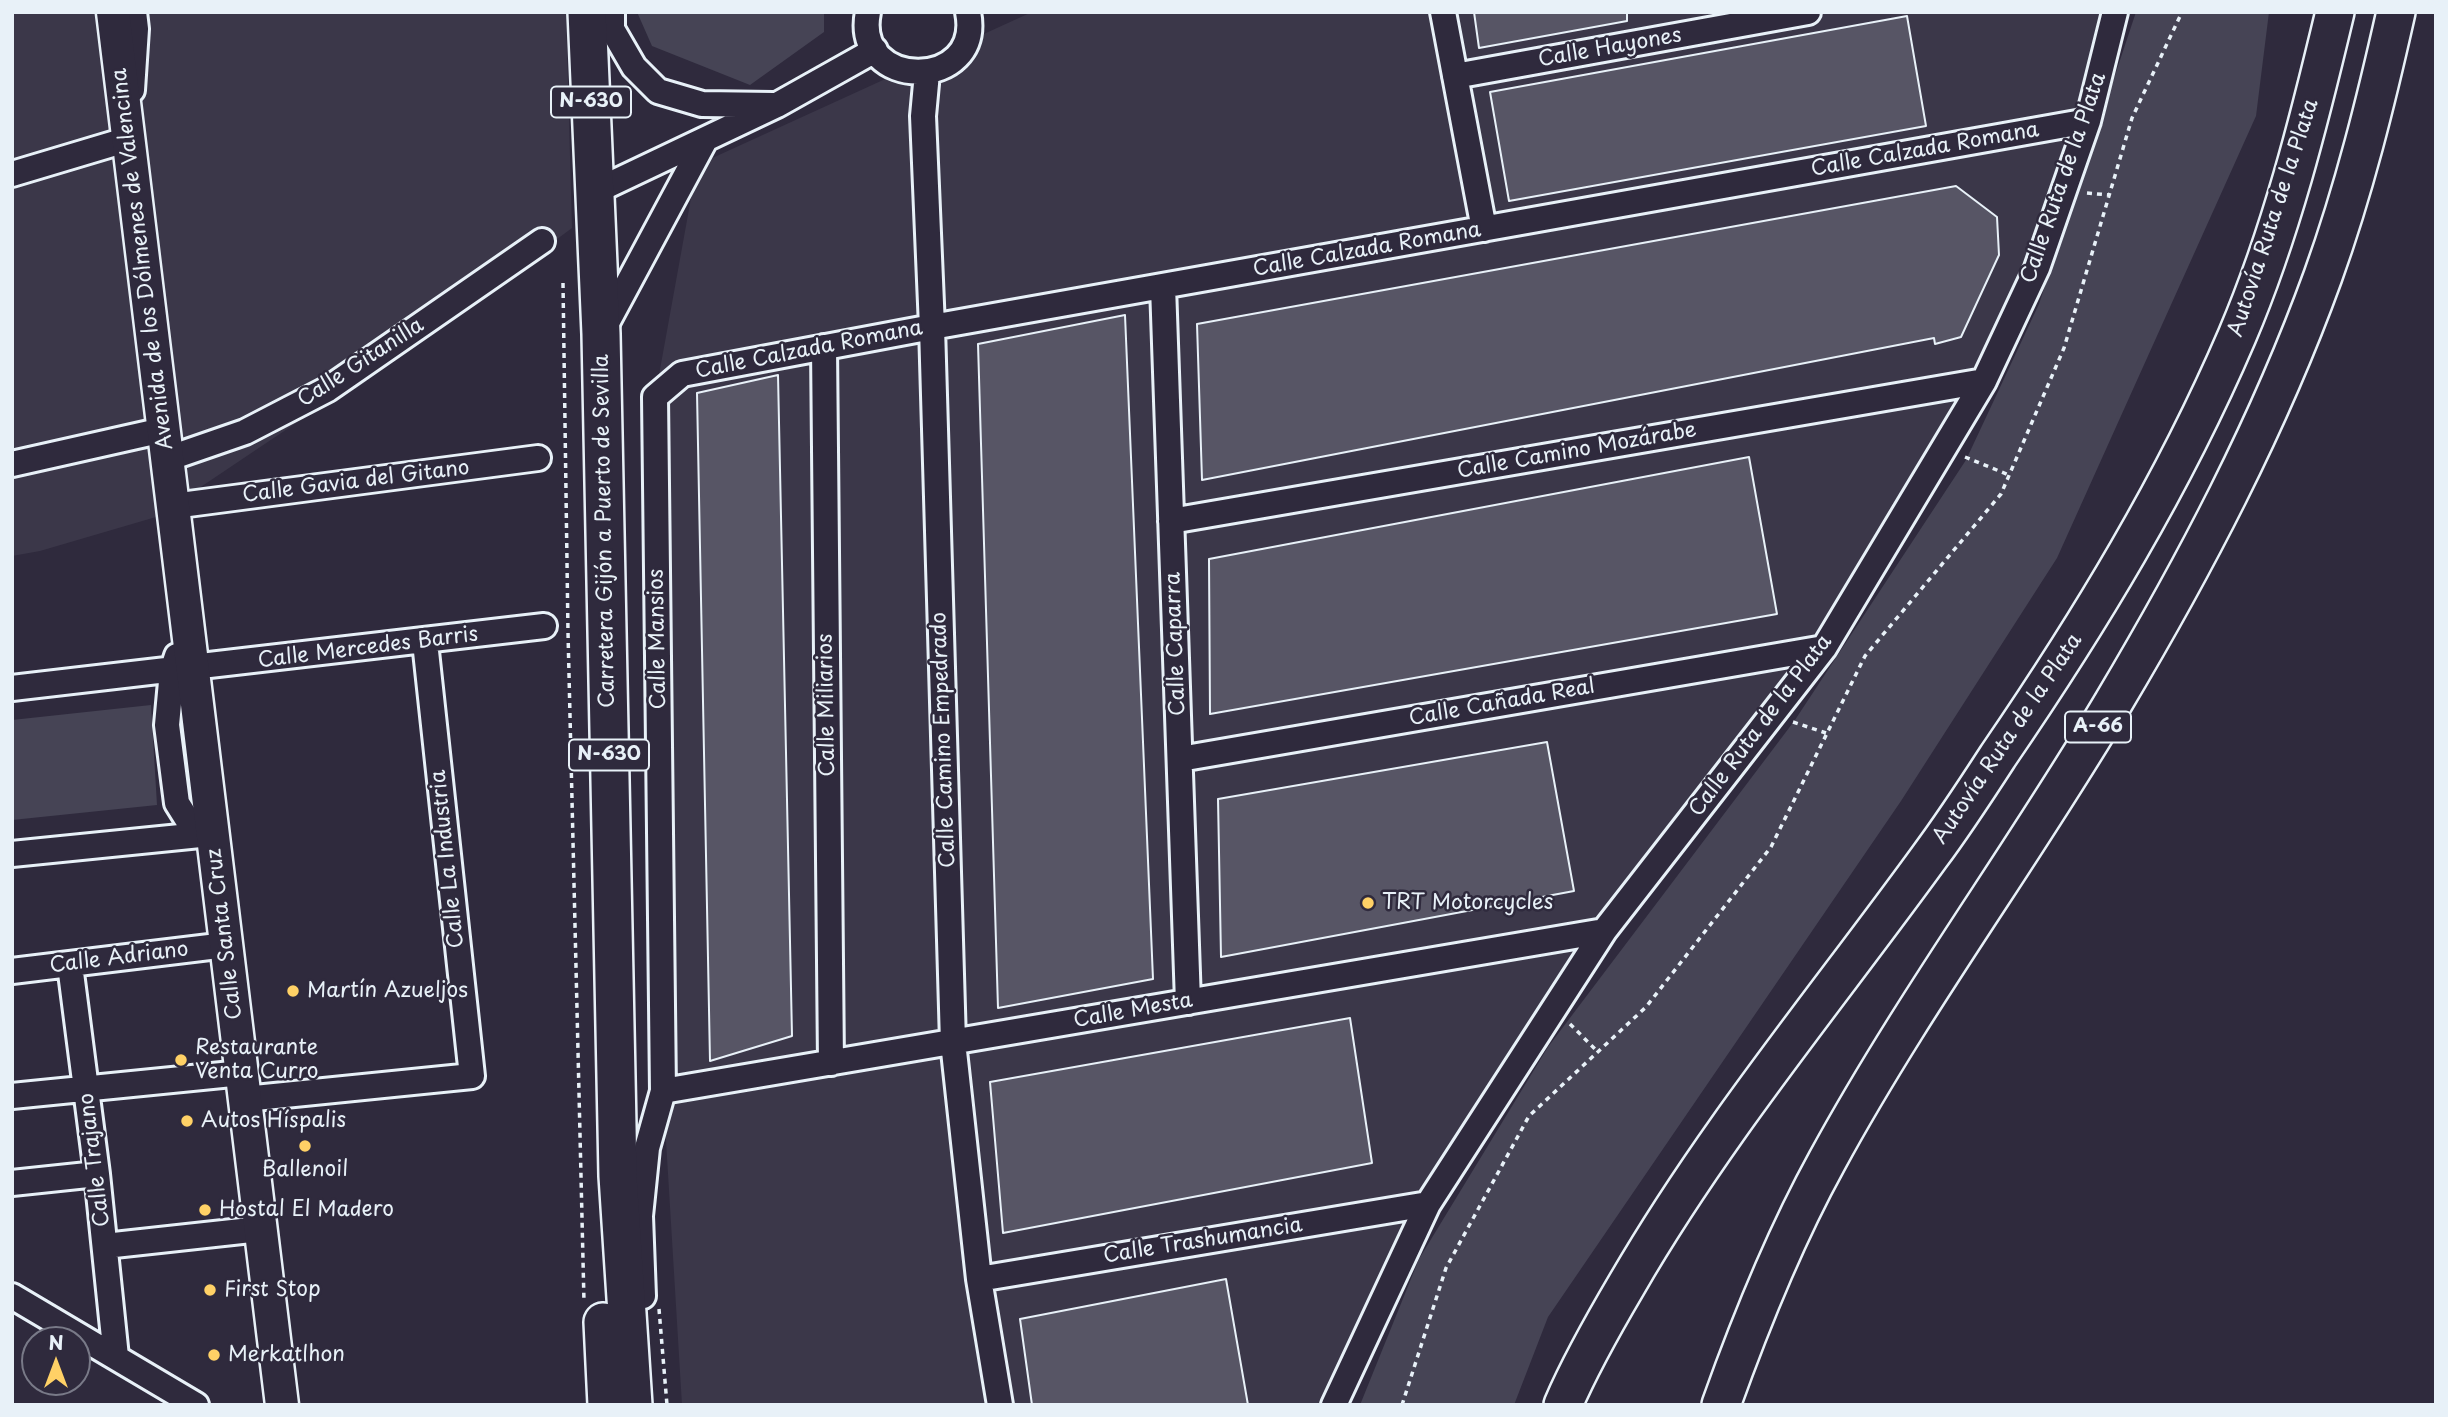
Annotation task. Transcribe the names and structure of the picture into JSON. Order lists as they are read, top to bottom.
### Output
{
  "streets": {
    "highway": [
      "N-630",
      "Autovía Ruta de la Plata",
      "Carretera Gijón a Puerto de Sevilla",
      "A-66"
    ],
    "main road": ["Avenida de los Dólmenes de Valencina", "Calle Santa Cruz"],
    "street": [
      "Calle Hayones",
      "Calle Calzada Romana",
      "Calle Ruta de la Plata",
      "Calle Gitanilla",
      "Calle Camino Mozárabe",
      "Calle Gavia del Gitano",
      "Calle Mansios",
      "Calle Caparra",
      "Calle Mercedes Barris",
      "Calle Cañada Real",
      "Calle Miliarios",
      "Calle Camino Empedrado",
      "Calle La Industria",
      "Calle Adriano",
      "Calle Mesta",
      "Calle Trajano",
      "Calle Trashumancia"
    ]
  },
  "crossings": [
    ["Calle Calzada Romana", "Calle Ruta de la Plata"],
    ["Calle Calzada Romana", "Calle Mansios"],
    ["Calle Calzada Romana", "Calle Caparra"],
    ["Calle Calzada Romana", "Calle Miliarios"],
    ["Calle Calzada Romana", "Calle Camino Empedrado"],
    ["Calle Ruta de la Plata", "Calle Camino Mozárabe"],
    ["Calle Ruta de la Plata", "Calle Cañada Real"],
    ["Calle Ruta de la Plata", "Calle Mesta"],
    ["Calle Ruta de la Plata", "Calle Trashumancia"],
    ["Avenida de los Dólmenes de Valencina", "Calle Gitanilla"],
    ["Avenida de los Dólmenes de Valencina", "Calle Gavia del Gitano"],
    ["Avenida de los Dólmenes de Valencina", "Calle Santa Cruz"],
    ["Calle Camino Mozárabe", "Calle Caparra"],
    ["Calle Gavia del Gitano", "Calle Santa Cruz"],
    ["Carretera Gijón a Puerto de Sevilla", "Calle Mansios"],
    ["Calle Mansios", "Calle Mesta"],
    ["Calle Caparra", "Calle Cañada Real"],
    ["Calle Caparra", "Calle Mesta"],
    ["Calle Mercedes Barris", "Calle La Industria"],
    ["Calle Mercedes Barris", "Calle Santa Cruz"],
    ["Calle Miliarios", "Calle Mesta"],
    ["Calle Camino Empedrado", "Calle Mesta"],
    ["Calle Camino Empedrado", "Calle Trashumancia"],
    ["Calle La Industria", "Calle Santa Cruz"],
    ["Calle Santa Cruz", "Calle Adriano"],
    ["Calle Adriano", "Calle Trajano"]
  ],
  "places": [
    "TRT Motorcycles",
    "Martín Azueljos",
    "Restaurante Venta Curro",
    "Autos Híspalis",
    "Ballenoil",
    "Hostal El Madero",
    "First Stop",
    "Merkatlhon"
  ],
  "north": "top"
}
